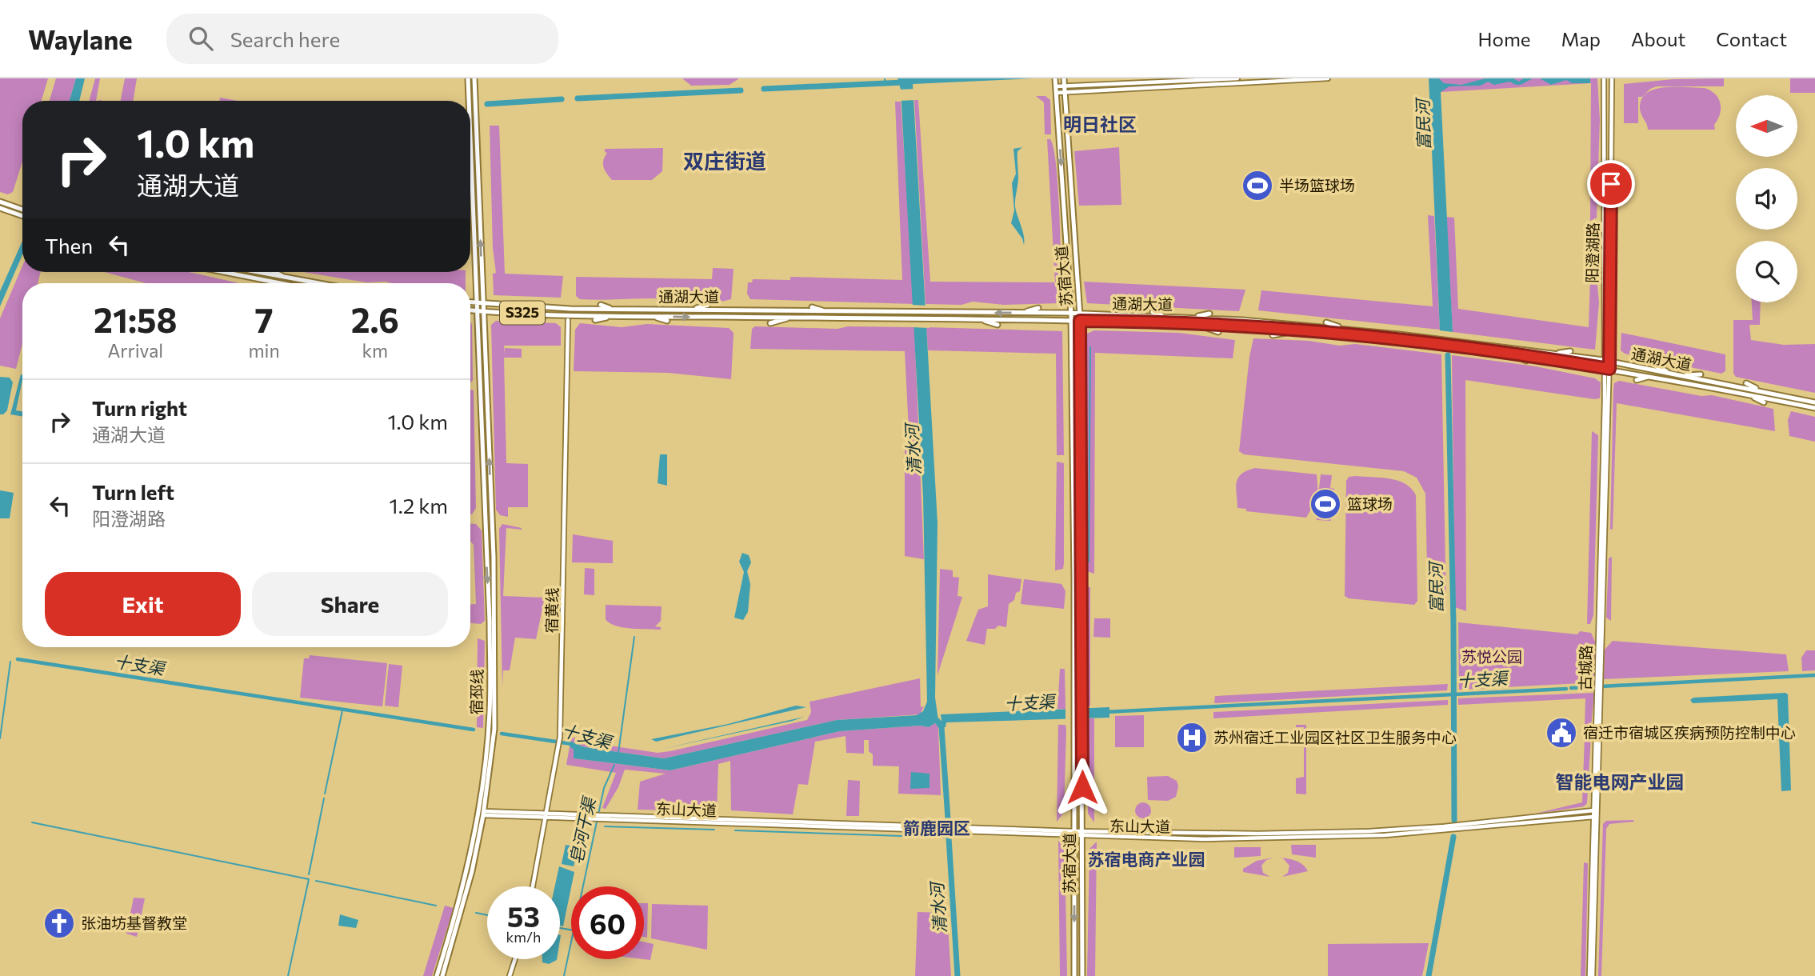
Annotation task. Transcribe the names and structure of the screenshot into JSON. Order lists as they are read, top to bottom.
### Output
{
  "streets": {
    "main road": [
      "阳澄湖路",
      "苏宿大道",
      "通湖大道",
      "S325",
      "宿黄线",
      "古城路",
      "宿邳线",
      "东山大道"
    ]
  },
  "crossings": [
    ["阳澄湖路", "通湖大道"],
    ["阳澄湖路", "古城路"],
    ["苏宿大道", "通湖大道"],
    ["苏宿大道", "东山大道"],
    ["通湖大道", "宿黄线"],
    ["通湖大道", "古城路"],
    ["通湖大道", "宿邳线"],
    ["宿黄线", "东山大道"],
    ["古城路", "东山大道"],
    ["宿邳线", "东山大道"]
  ],
  "districts": [
    "明日社区",
    "双庄街道",
    "智能电网产业园",
    "箭鹿园区",
    "苏宿电商产业园"
  ],
  "water": [
    "富民河",
    "清水河",
    "十支渠",
    "皂河干渠"
  ],
  "parks": ["苏悦公园"],
  "places": {
    "sports": ["半场篮球场", "篮球场"],
    "public building": ["宿迁市宿城区疾病预防控制中心"],
    "hospital": ["苏州宿迁工业园区社区卫生服务中心"],
    "church": ["张油坊基督教堂"]
  },
  "north": "left",
  "page": {
    "header": "Waylane",
    "search": "Search here",
    "nav": [
      "Home",
      "Map",
      "About",
      "Contact"
    ],
    "turn": ["1.0 km", "通湖大道"],
    "then": "Then",
    "eta": [
      "21:58",
      "Arrival",
      "7",
      "min",
      "2.6",
      "km"
    ],
    "list": [
      {
        "name": "Turn right",
        "note": "通湖大道",
        "value": "1.0 km"
      },
      {
        "name": "Turn left",
        "note": "阳澄湖路",
        "value": "1.2 km"
      }
    ],
    "buttons": ["Exit", "Share"],
    "speed": "53 km/h",
    "limit": "60"
  }
}
